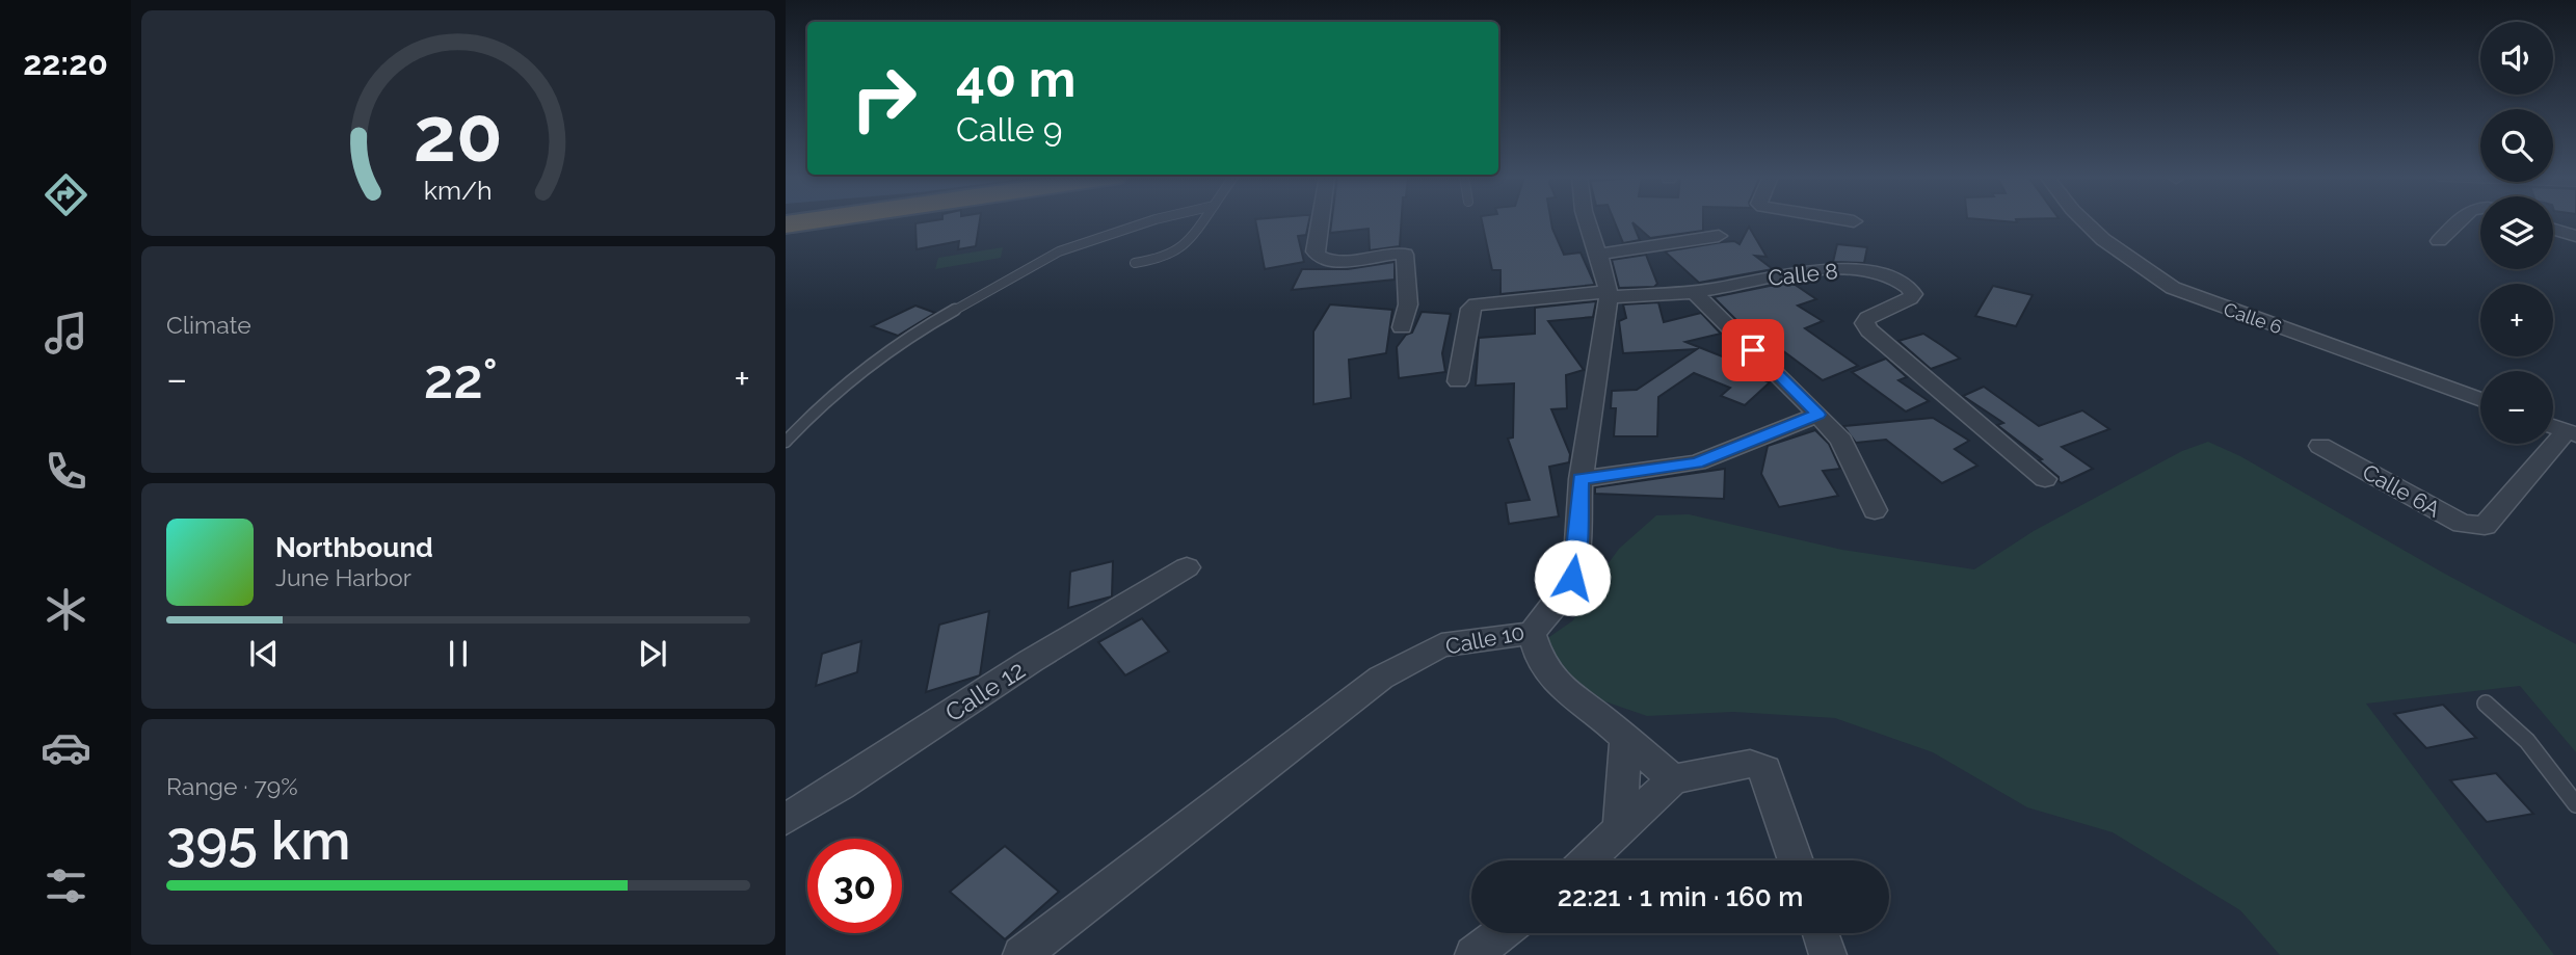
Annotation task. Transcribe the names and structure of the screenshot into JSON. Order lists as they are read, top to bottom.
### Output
{
  "streets": {
    "street": [
      "Calle 8",
      "Calle 6",
      "Calle 6A",
      "Calle 10",
      "Calle 12"
    ]
  },
  "crossings": [
    ["Calle 8", "Calle 10"]
  ],
  "page": {
    "tabs": "22:20",
    "map_buttons": ["+", "−"],
    "turn": ["40 m", "Calle 9"],
    "tile": [
      "Climate",
      ["Range · 79%", "395 km"]
    ],
    "heat": ["−", "22°", "+"],
    "song": ["Northbound", "June Harbor"],
    "limit": "30",
    "trip": "22:21 · 1 min · 160 m",
    "gauge": ["20", "km/h"]
  }
}
